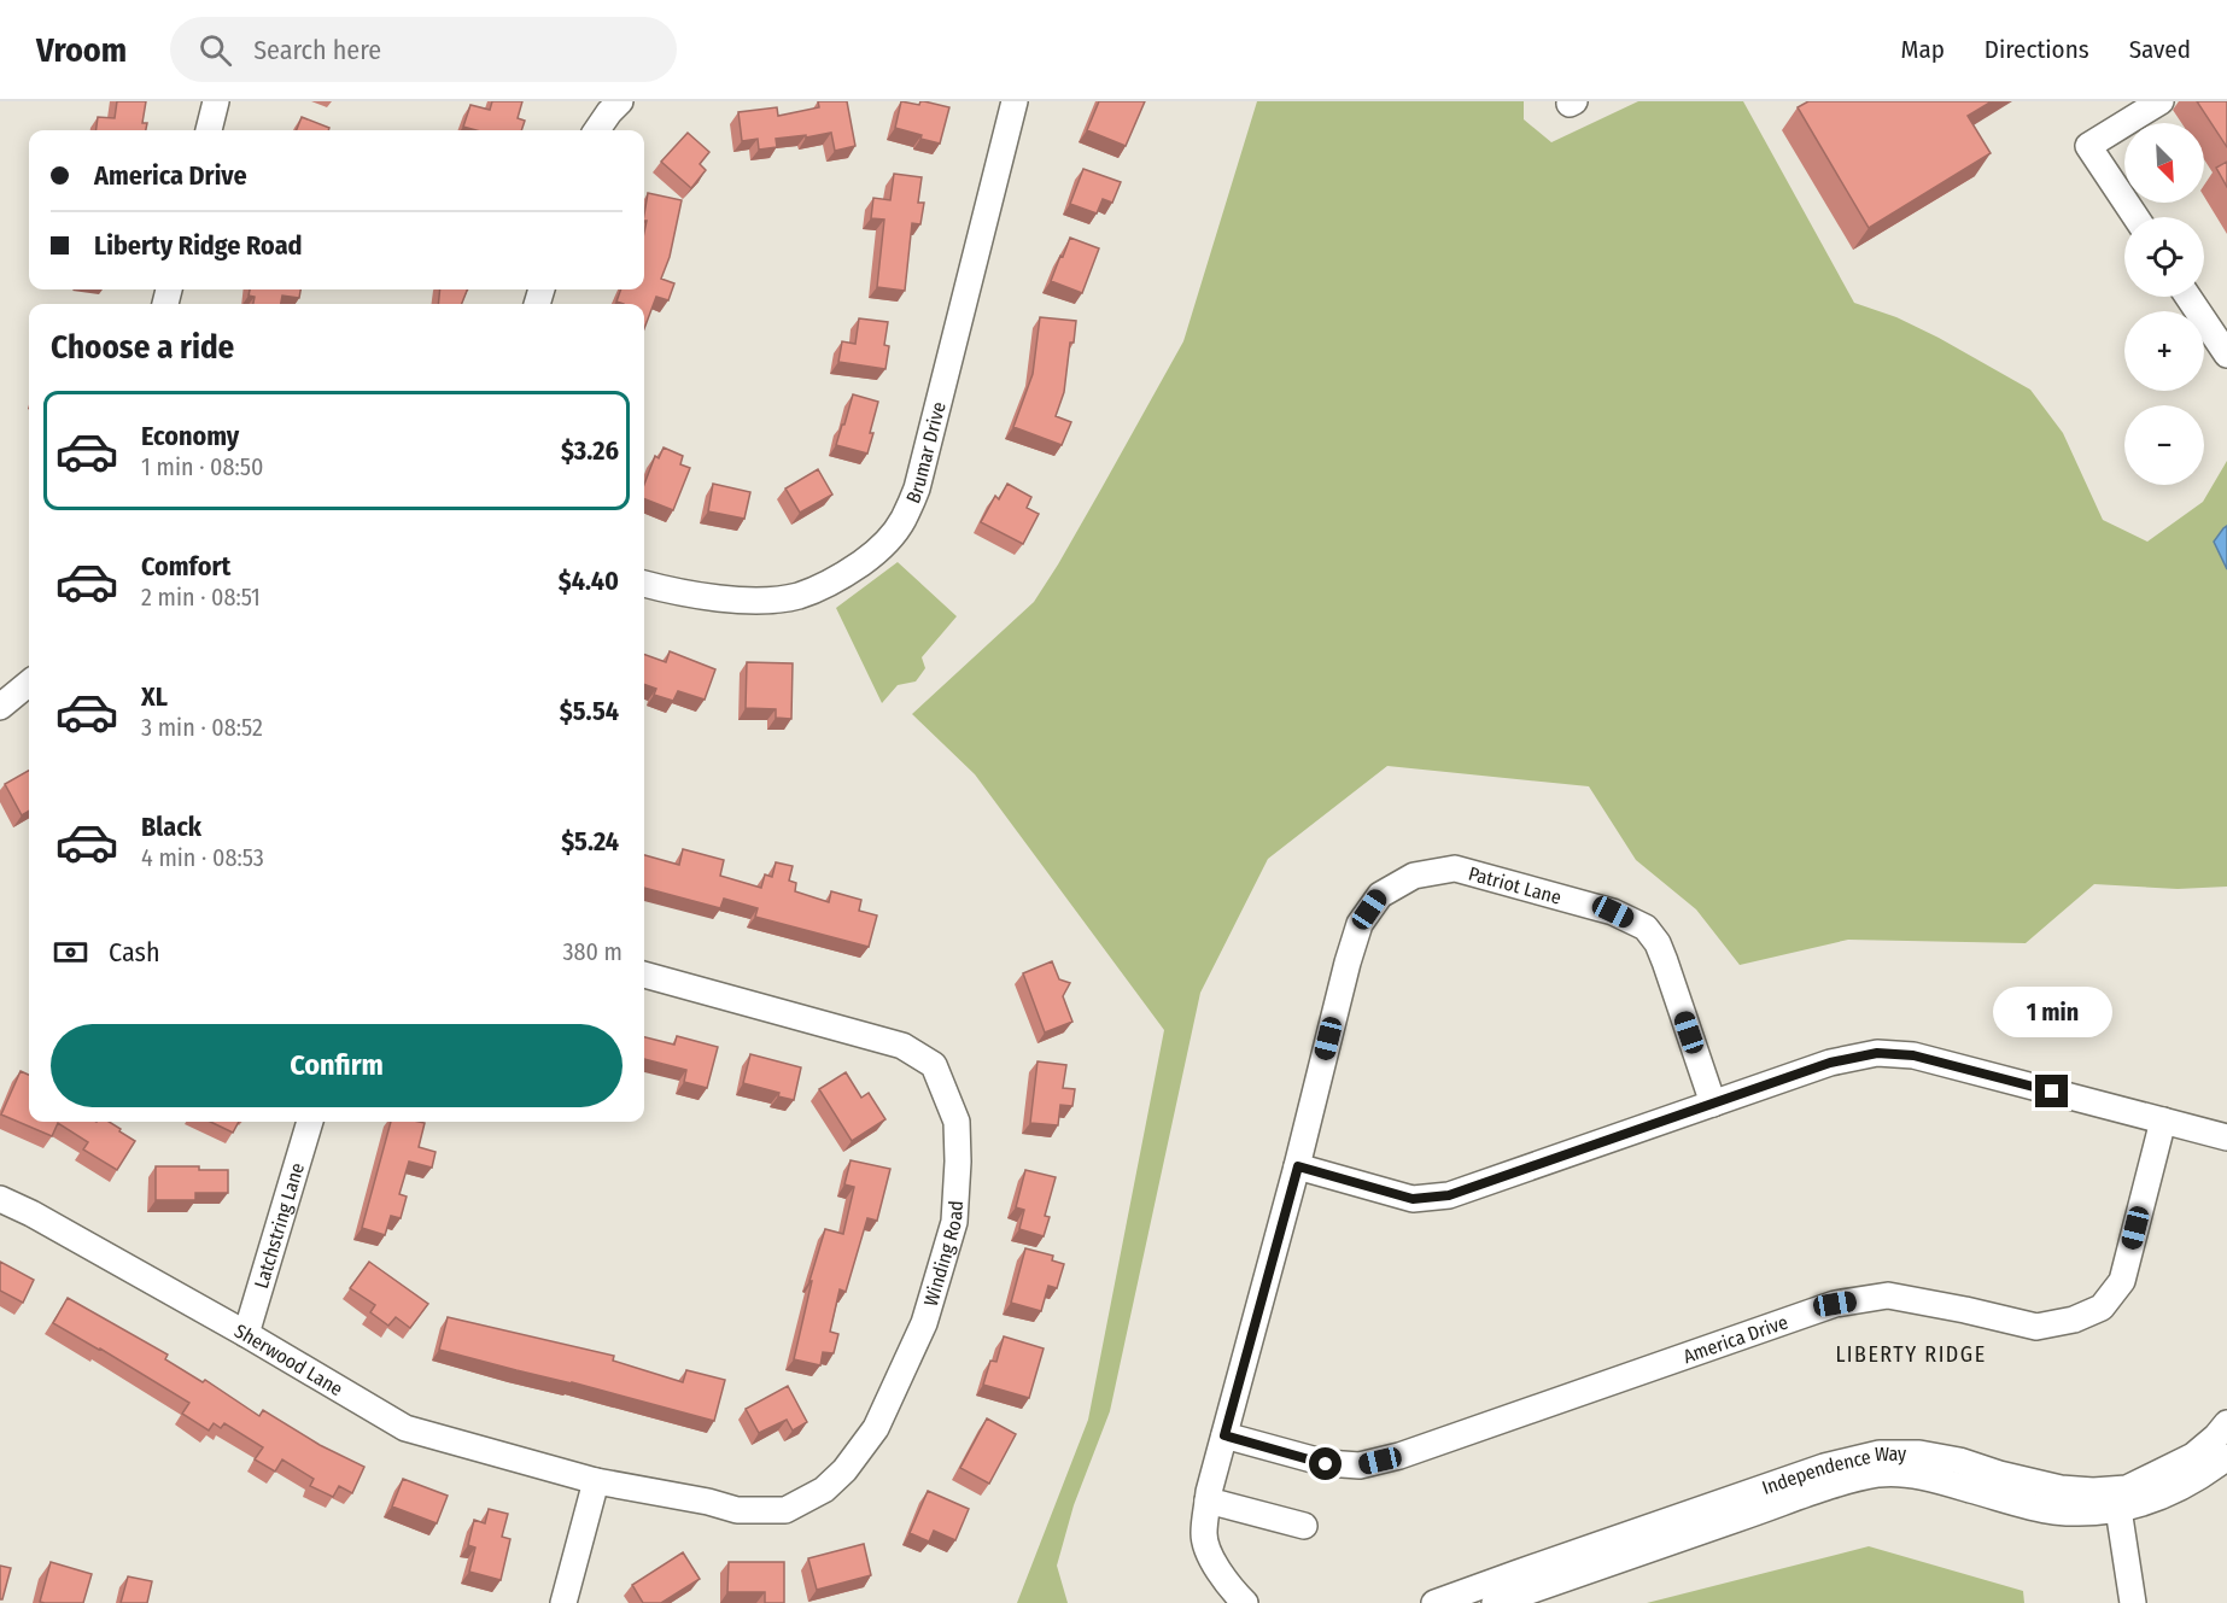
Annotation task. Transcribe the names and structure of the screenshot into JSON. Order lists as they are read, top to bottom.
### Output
{
  "streets": {
    "street": [
      "Brumar Drive",
      "Patriot Lane",
      "Latchstring Lane",
      "Winding Road",
      "America Drive",
      "Sherwood Lane",
      "Independence Way"
    ]
  },
  "crossings": [
    ["Patriot Lane", "America Drive"],
    ["Latchstring Lane", "Sherwood Lane"],
    ["Winding Road", "Sherwood Lane"]
  ],
  "districts": ["LIBERTY RIDGE"],
  "north": "bottom right",
  "page": {
    "header": "Vroom",
    "search": "Search here",
    "nav": ["Map", "Directions", "Saved"],
    "map_buttons": ["+", "−"],
    "banner": ["America Drive", "Liberty Ridge Road"],
    "heading": "Choose a ride",
    "list": [
      {
        "name": "Economy",
        "note": "1 min · 08:50",
        "value": "$3.26"
      },
      {
        "name": "Comfort",
        "note": "2 min · 08:51",
        "value": "$4.40"
      },
      {
        "name": "XL",
        "note": "3 min · 08:52",
        "value": "$5.54"
      },
      {
        "name": "Black",
        "note": "4 min · 08:53",
        "value": "$5.24"
      }
    ],
    "pay": ["Cash", "380 m"],
    "bubble": "1 min",
    "buttons": "Confirm"
  }
}
